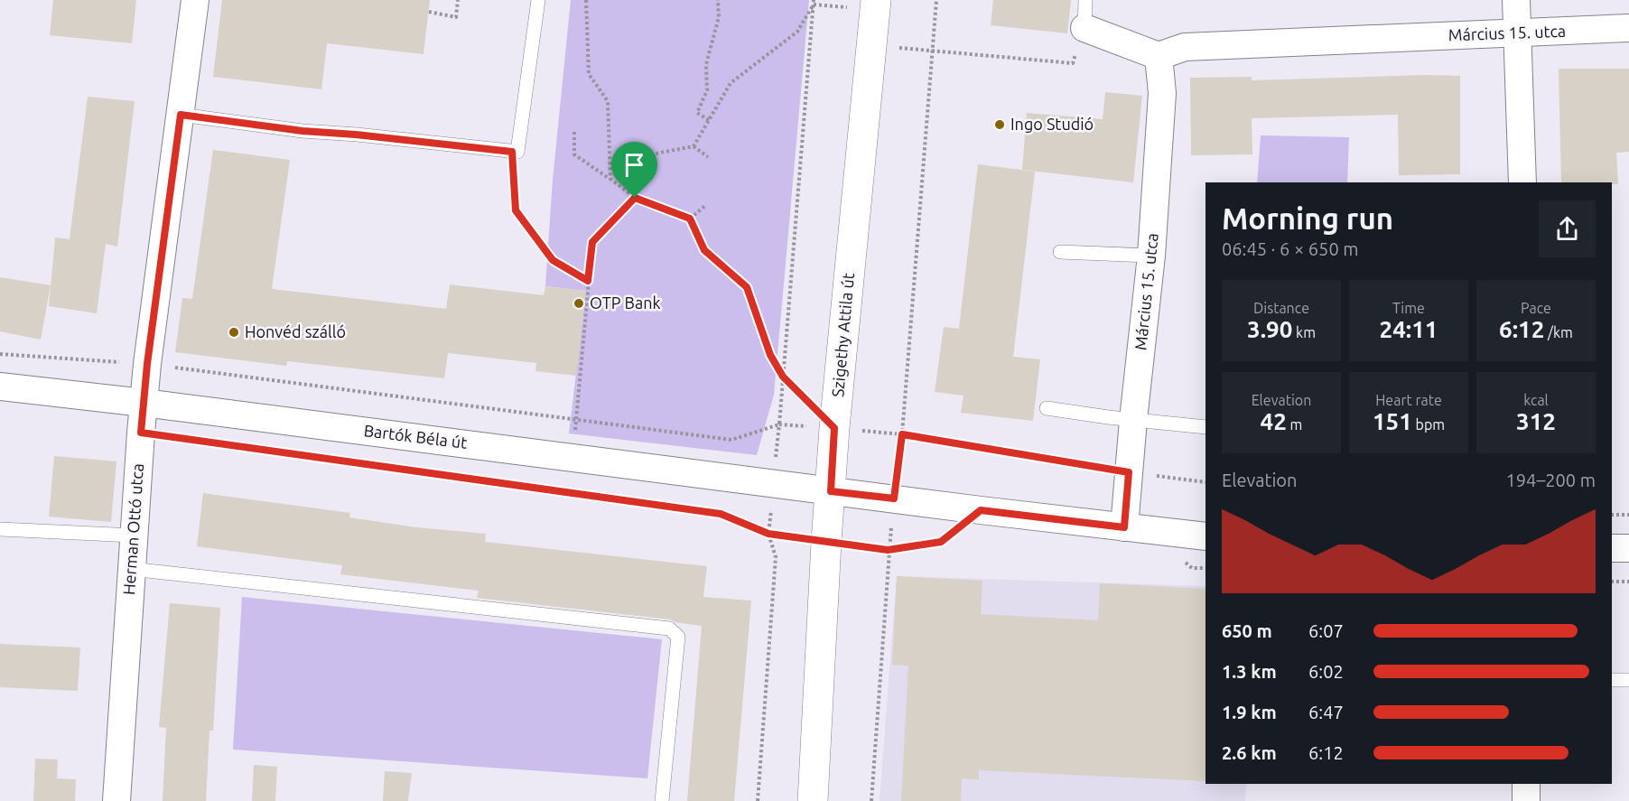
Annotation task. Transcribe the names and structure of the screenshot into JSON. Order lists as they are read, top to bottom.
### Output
{
  "streets": {
    "street": [
      "Március 15. utca",
      "Szigethy Attila út",
      "Bartók Béla út",
      "Herman Ottó utca"
    ]
  },
  "crossings": [
    ["Március 15. utca", "Bartók Béla út"],
    ["Szigethy Attila út", "Bartók Béla út"],
    ["Bartók Béla út", "Herman Ottó utca"]
  ],
  "places": ["Ingo Studió", "OTP Bank", "Honvéd szálló"],
  "page": {
    "heading": ["Morning run", "06:45 · 6 × 650 m"],
    "stats": [
      ["Distance", "3.90 km"],
      ["Time", "24:11"],
      ["Pace", "6:12 /km"],
      ["Elevation", "42 m"],
      ["Heart rate", "151 bpm"],
      ["kcal", "312"]
    ],
    "chart": ["Elevation", "194–200 m"],
    "list": [
      {
        "name": "650 m",
        "note": "6:07"
      },
      {
        "name": "1.3 km",
        "note": "6:02"
      },
      {
        "name": "1.9 km",
        "note": "6:47"
      },
      {
        "name": "2.6 km",
        "note": "6:12"
      }
    ]
  }
}
